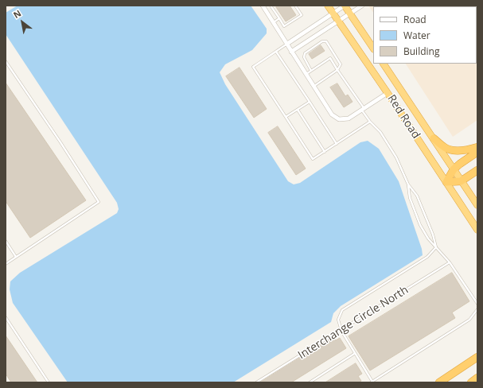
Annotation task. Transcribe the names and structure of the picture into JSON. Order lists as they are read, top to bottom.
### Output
{
  "streets": {
    "highway": ["Red Road"],
    "lane": ["Interchange Circle North"]
  },
  "legend": ["Road", "Water", "Building"],
  "north": "top left"
}
